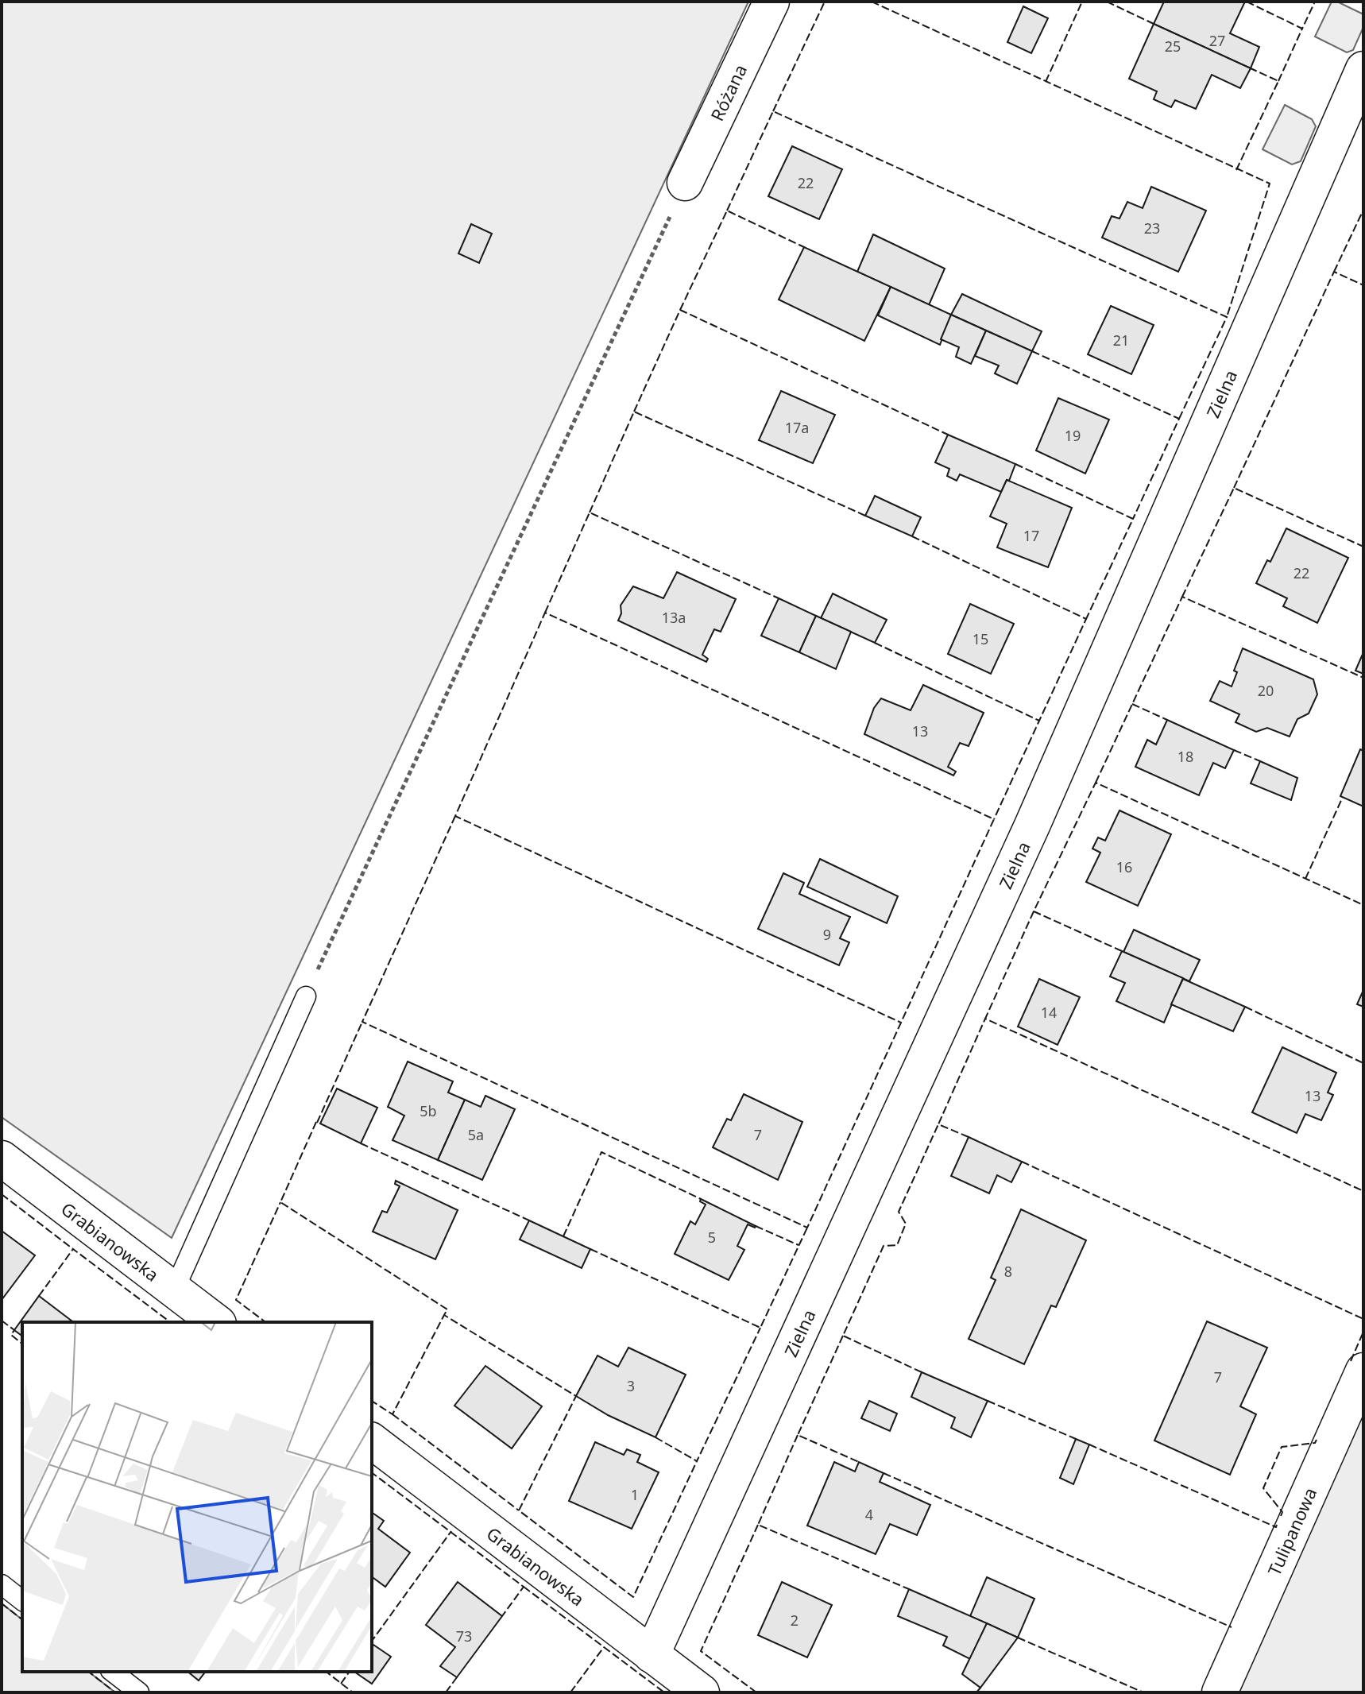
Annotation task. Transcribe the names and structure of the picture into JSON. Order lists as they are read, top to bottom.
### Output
{
  "streets": {
    "street": [
      "Różana",
      "Zielna",
      "Grabianowska",
      "Tulipanowa"
    ]
  },
  "crossings": [
    ["Zielna", "Grabianowska"]
  ],
  "house_numbers": [
    "27",
    "25",
    "22",
    "23",
    "21",
    "17a",
    "19",
    "17",
    "22",
    "13a",
    "15",
    "20",
    "13",
    "18",
    "16",
    "9",
    "14",
    "13",
    "5b",
    "5a",
    "7",
    "5",
    "8",
    "7",
    "3",
    "1",
    "4",
    "2",
    "73"
  ]
}
